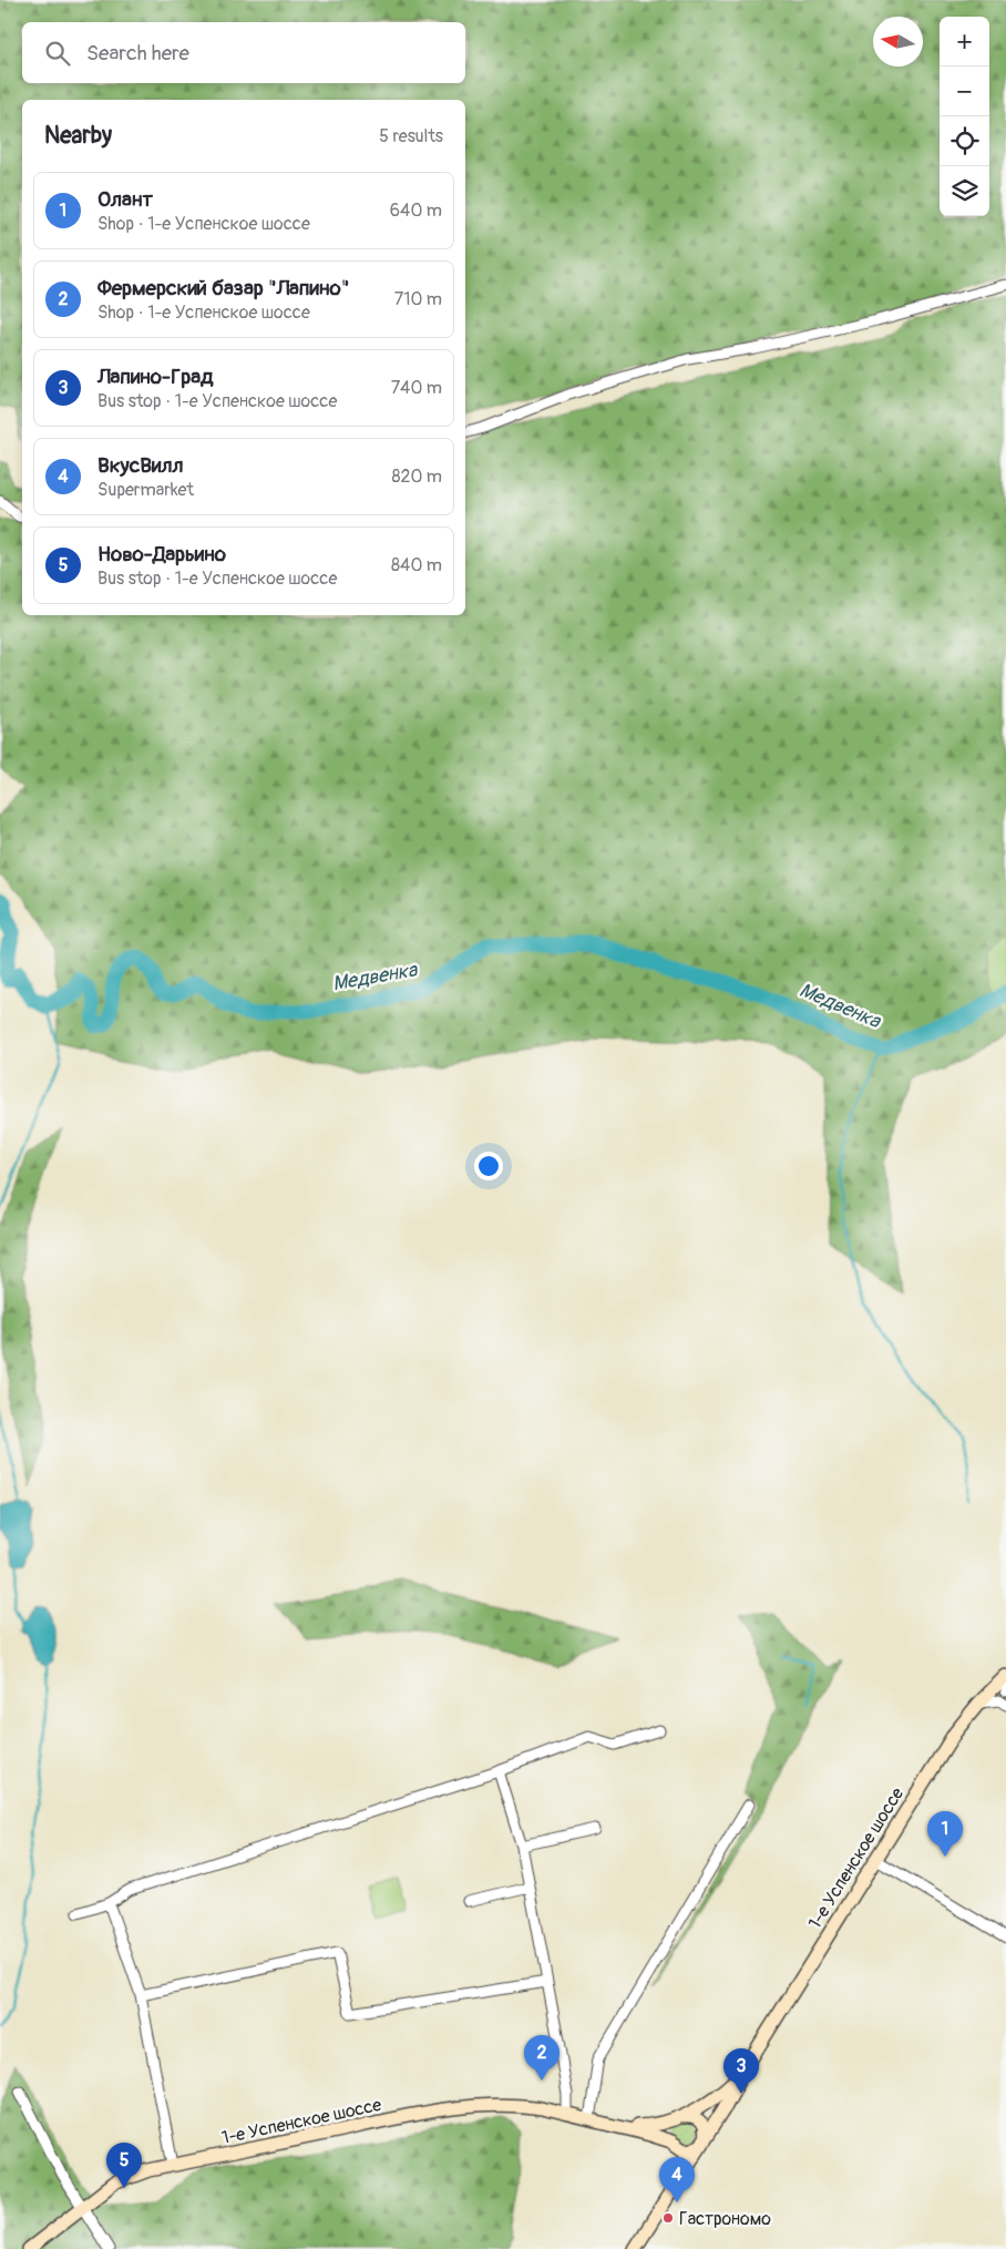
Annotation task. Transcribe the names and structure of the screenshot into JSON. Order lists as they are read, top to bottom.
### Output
{
  "streets": {
    "main road": ["1-е Успенское шоссе"]
  },
  "water": ["Медвенка"],
  "places": ["Гастрономо"],
  "north": "left",
  "page": {
    "map_buttons": ["+", "−"],
    "search": "Search here",
    "heading": ["Nearby", "5 results"],
    "list": [
      {
        "mark": "1",
        "name": "Олант",
        "note": "Shop · 1-е Успенское шоссе",
        "value": "640 m"
      },
      {
        "mark": "2",
        "name": "Фермерский базар \"Лапино\"",
        "note": "Shop · 1-е Успенское шоссе",
        "value": "710 m"
      },
      {
        "mark": "3",
        "name": "Лапино-Град",
        "note": "Bus stop · 1-е Успенское шоссе",
        "value": "740 m"
      },
      {
        "mark": "4",
        "name": "ВкусВилл",
        "note": "Supermarket",
        "value": "820 m"
      },
      {
        "mark": "5",
        "name": "Ново-Дарьино",
        "note": "Bus stop · 1-е Успенское шоссе",
        "value": "840 m"
      }
    ],
    "pins": [
      "1",
      "2",
      "3",
      "5",
      "4"
    ]
  }
}
